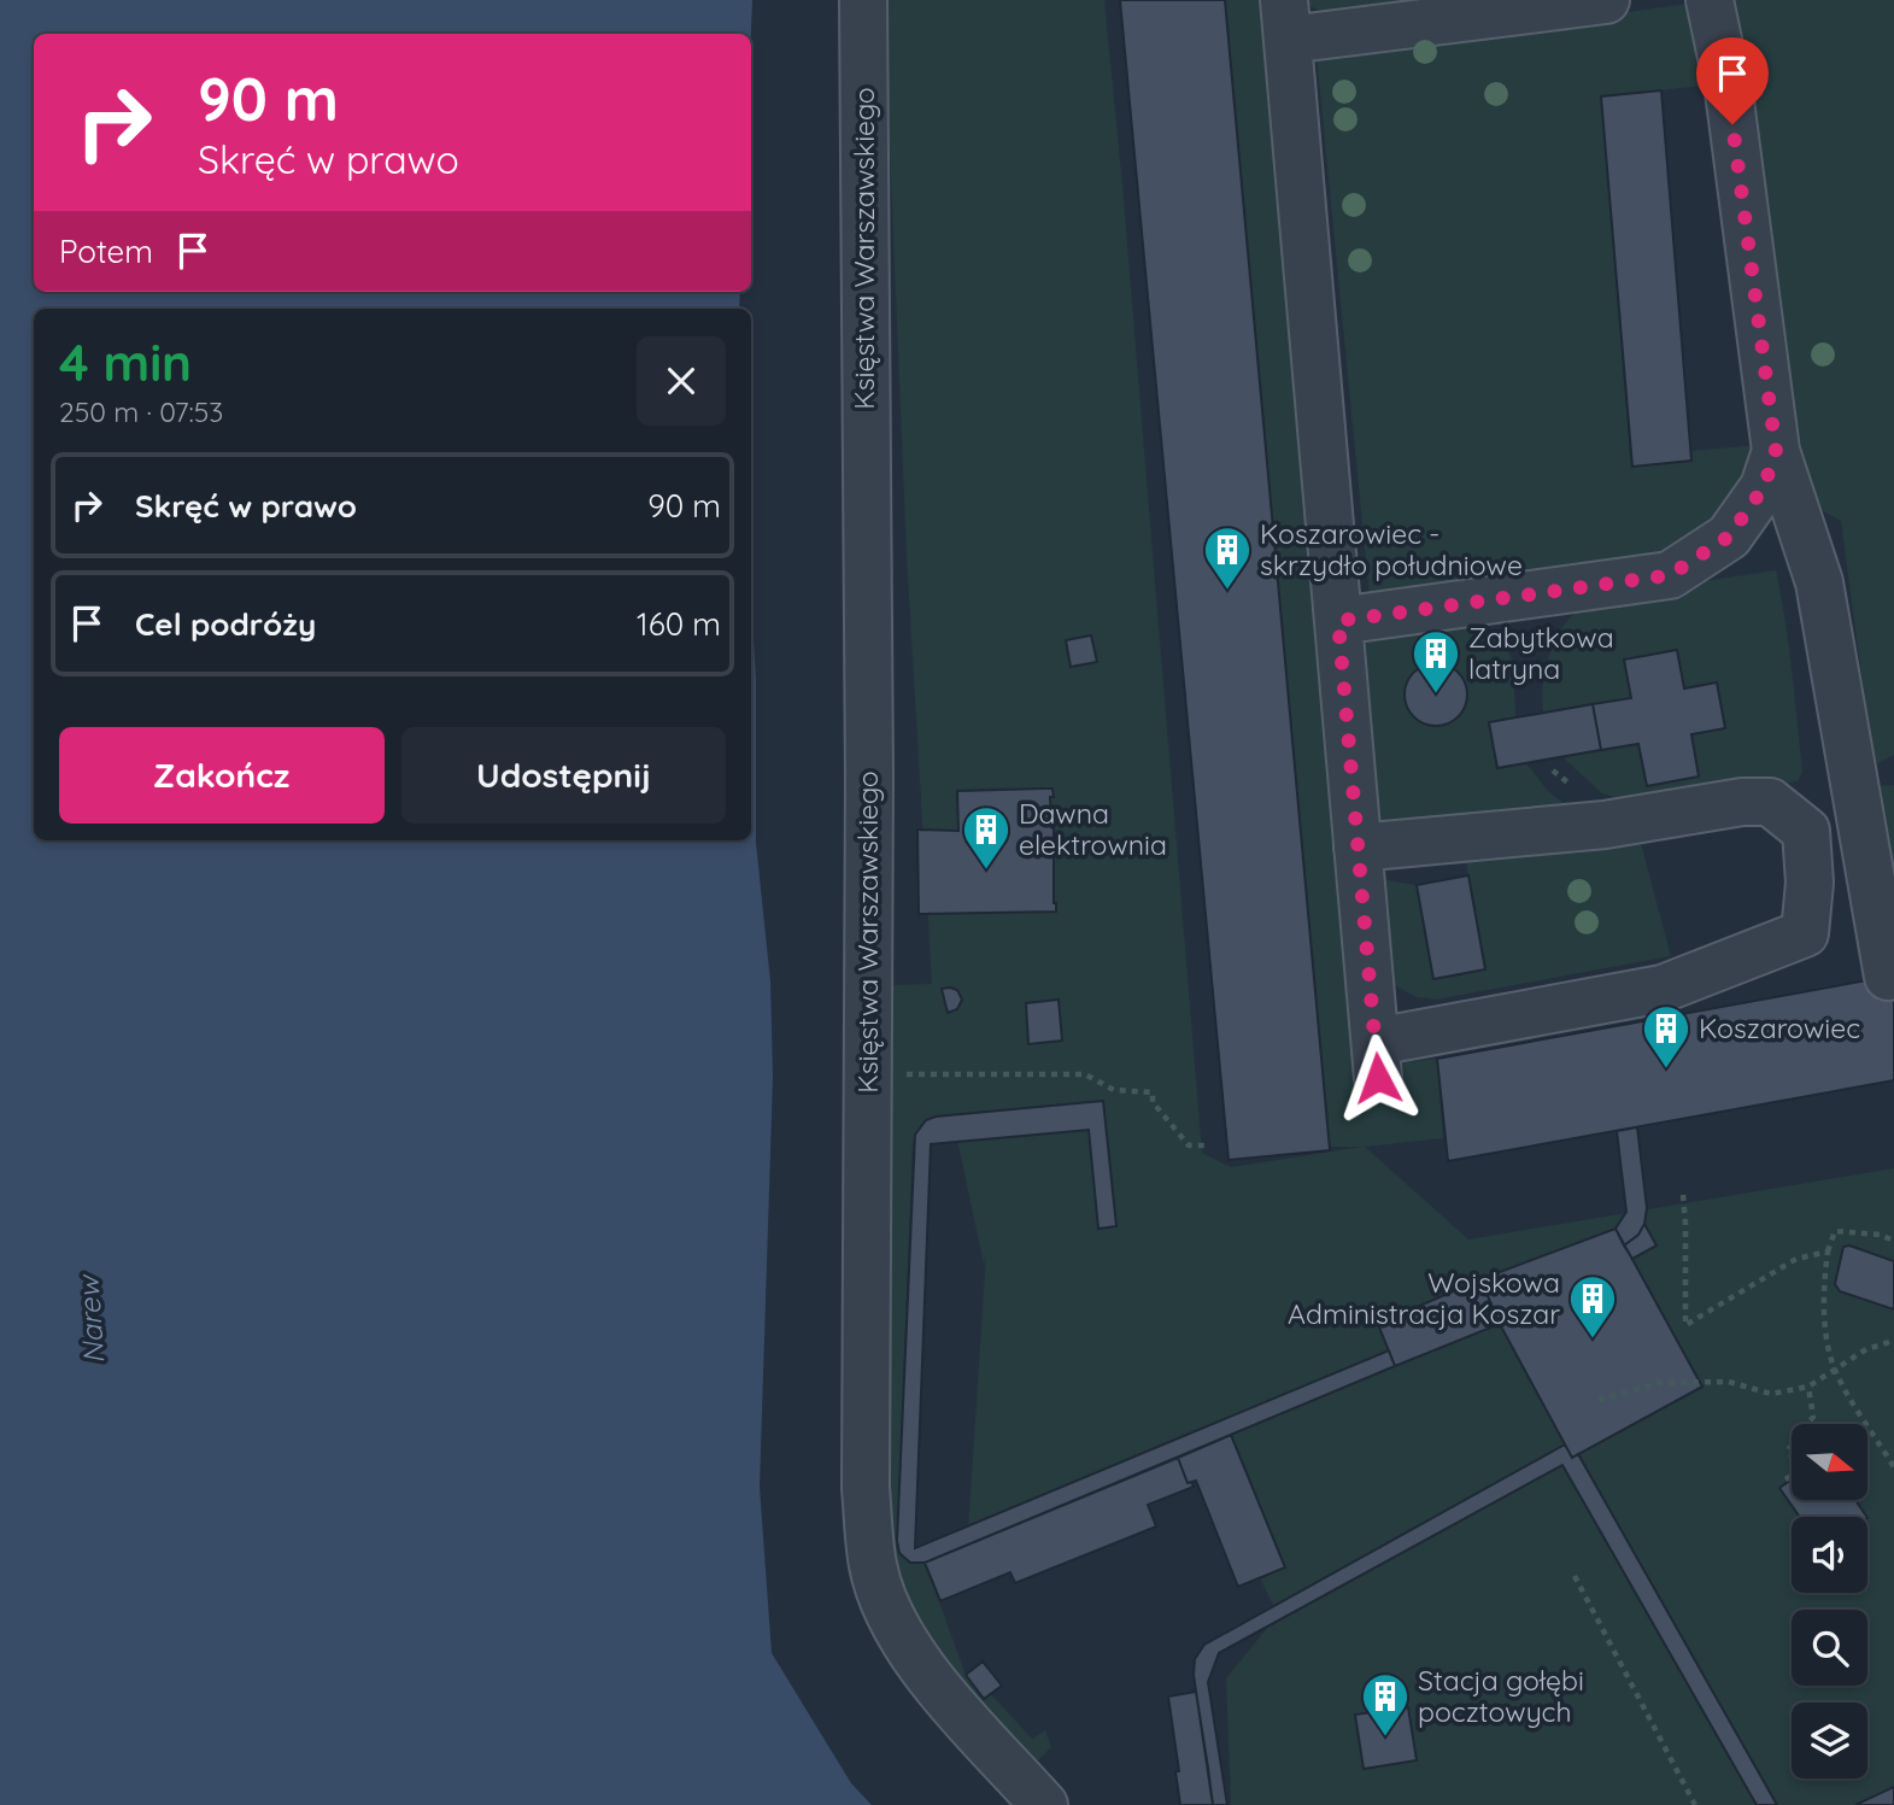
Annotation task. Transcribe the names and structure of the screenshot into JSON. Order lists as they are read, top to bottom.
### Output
{
  "streets": {
    "street": ["Księstwa Warszawskiego"]
  },
  "water": ["Narew"],
  "places": {
    "building": [
      "Koszarowiec - skrzydło południowe",
      "Zabytkowa latryna",
      "Dawna elektrownia",
      "Koszarowiec",
      "Wojskowa Administracja Koszar",
      "Stacja gołębi pocztowych"
    ]
  },
  "north": "right",
  "page": {
    "turn": ["90 m", "Skręć w prawo"],
    "then": "Potem",
    "heading": ["4 min", "250 m · 07:53"],
    "list": [
      {
        "name": "Skręć w prawo",
        "value": "90 m"
      },
      {
        "name": "Cel podróży",
        "value": "160 m"
      }
    ],
    "buttons": ["Zakończ", "Udostępnij"]
  }
}
